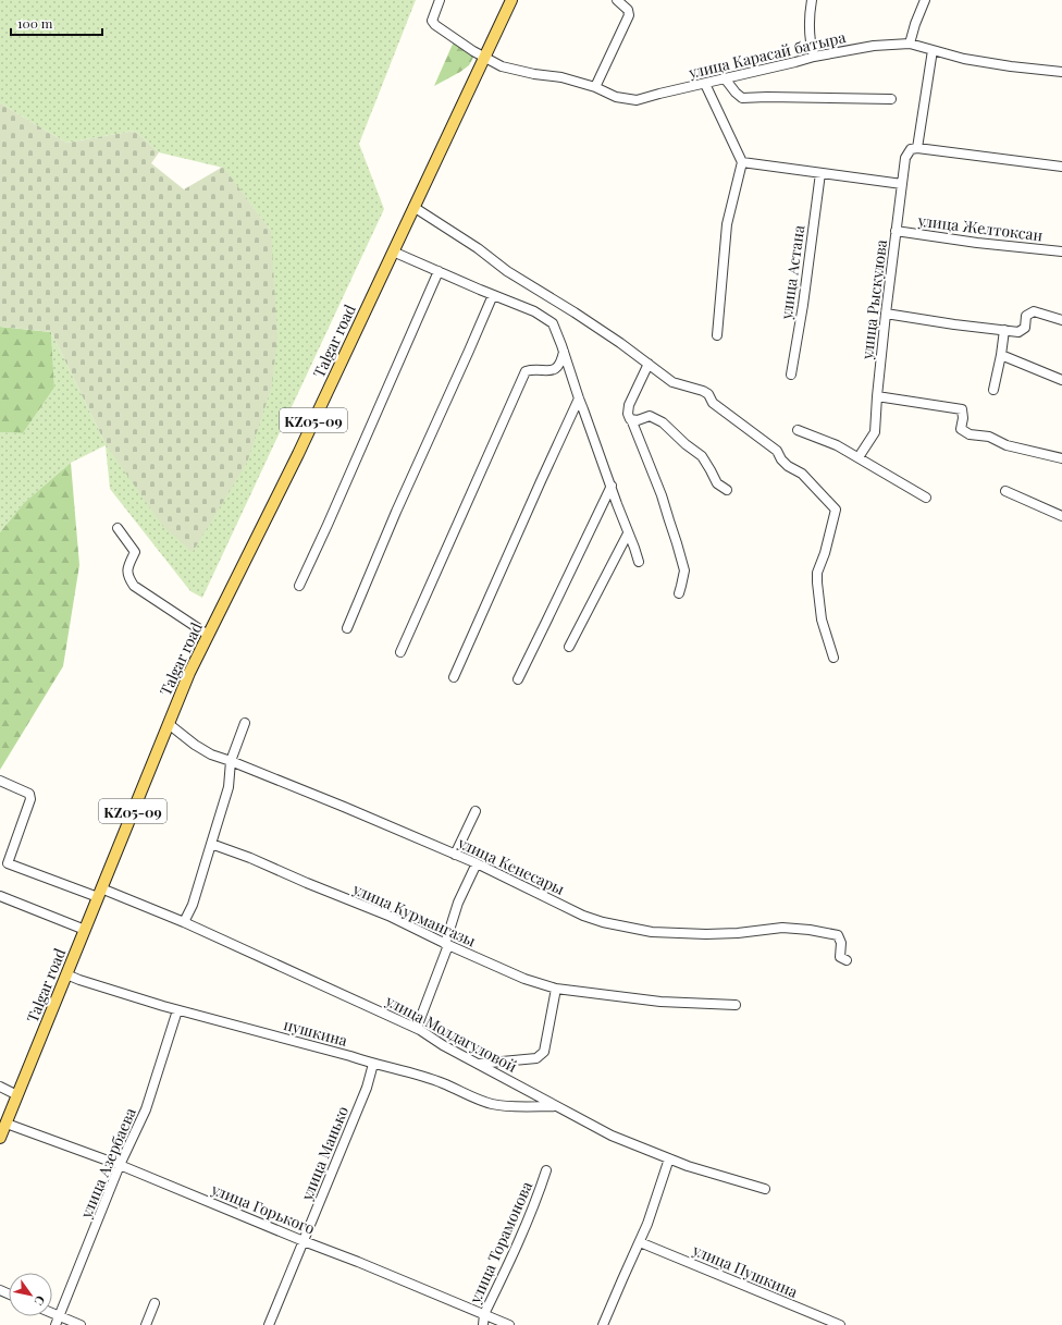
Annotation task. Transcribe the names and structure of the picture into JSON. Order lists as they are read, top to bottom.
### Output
{
  "streets": {
    "main road": ["Talgar road", "KZ05-09"],
    "street": [
      "улица Карасай батыра",
      "улица Желтоксан",
      "улица Астана",
      "улица Рыскулова",
      "улица Кенесары",
      "улица Курмангазы",
      "пушкина",
      "улица Молдагуловой",
      "улица Манько",
      "улица Азербаева",
      "улица Горького",
      "улица Торамонова",
      "улица Пушкина"
    ]
  },
  "crossings": [
    ["улица Карасай батыра", "Talgar road"],
    ["улица Желтоксан", "улица Рыскулова"],
    ["Talgar road", "улица Кенесары"],
    ["Talgar road", "пушкина"],
    ["Talgar road", "улица Молдагуловой"],
    ["Talgar road", "улица Горького"],
    ["пушкина", "улица Молдагуловой"],
    ["пушкина", "улица Манько"],
    ["пушкина", "улица Азербаева"],
    ["улица Манько", "улица Горького"],
    ["улица Азербаева", "улица Горького"],
    ["улица Горького", "улица Торамонова"]
  ],
  "scale_bar": "100 m",
  "north": "bottom right"
}
